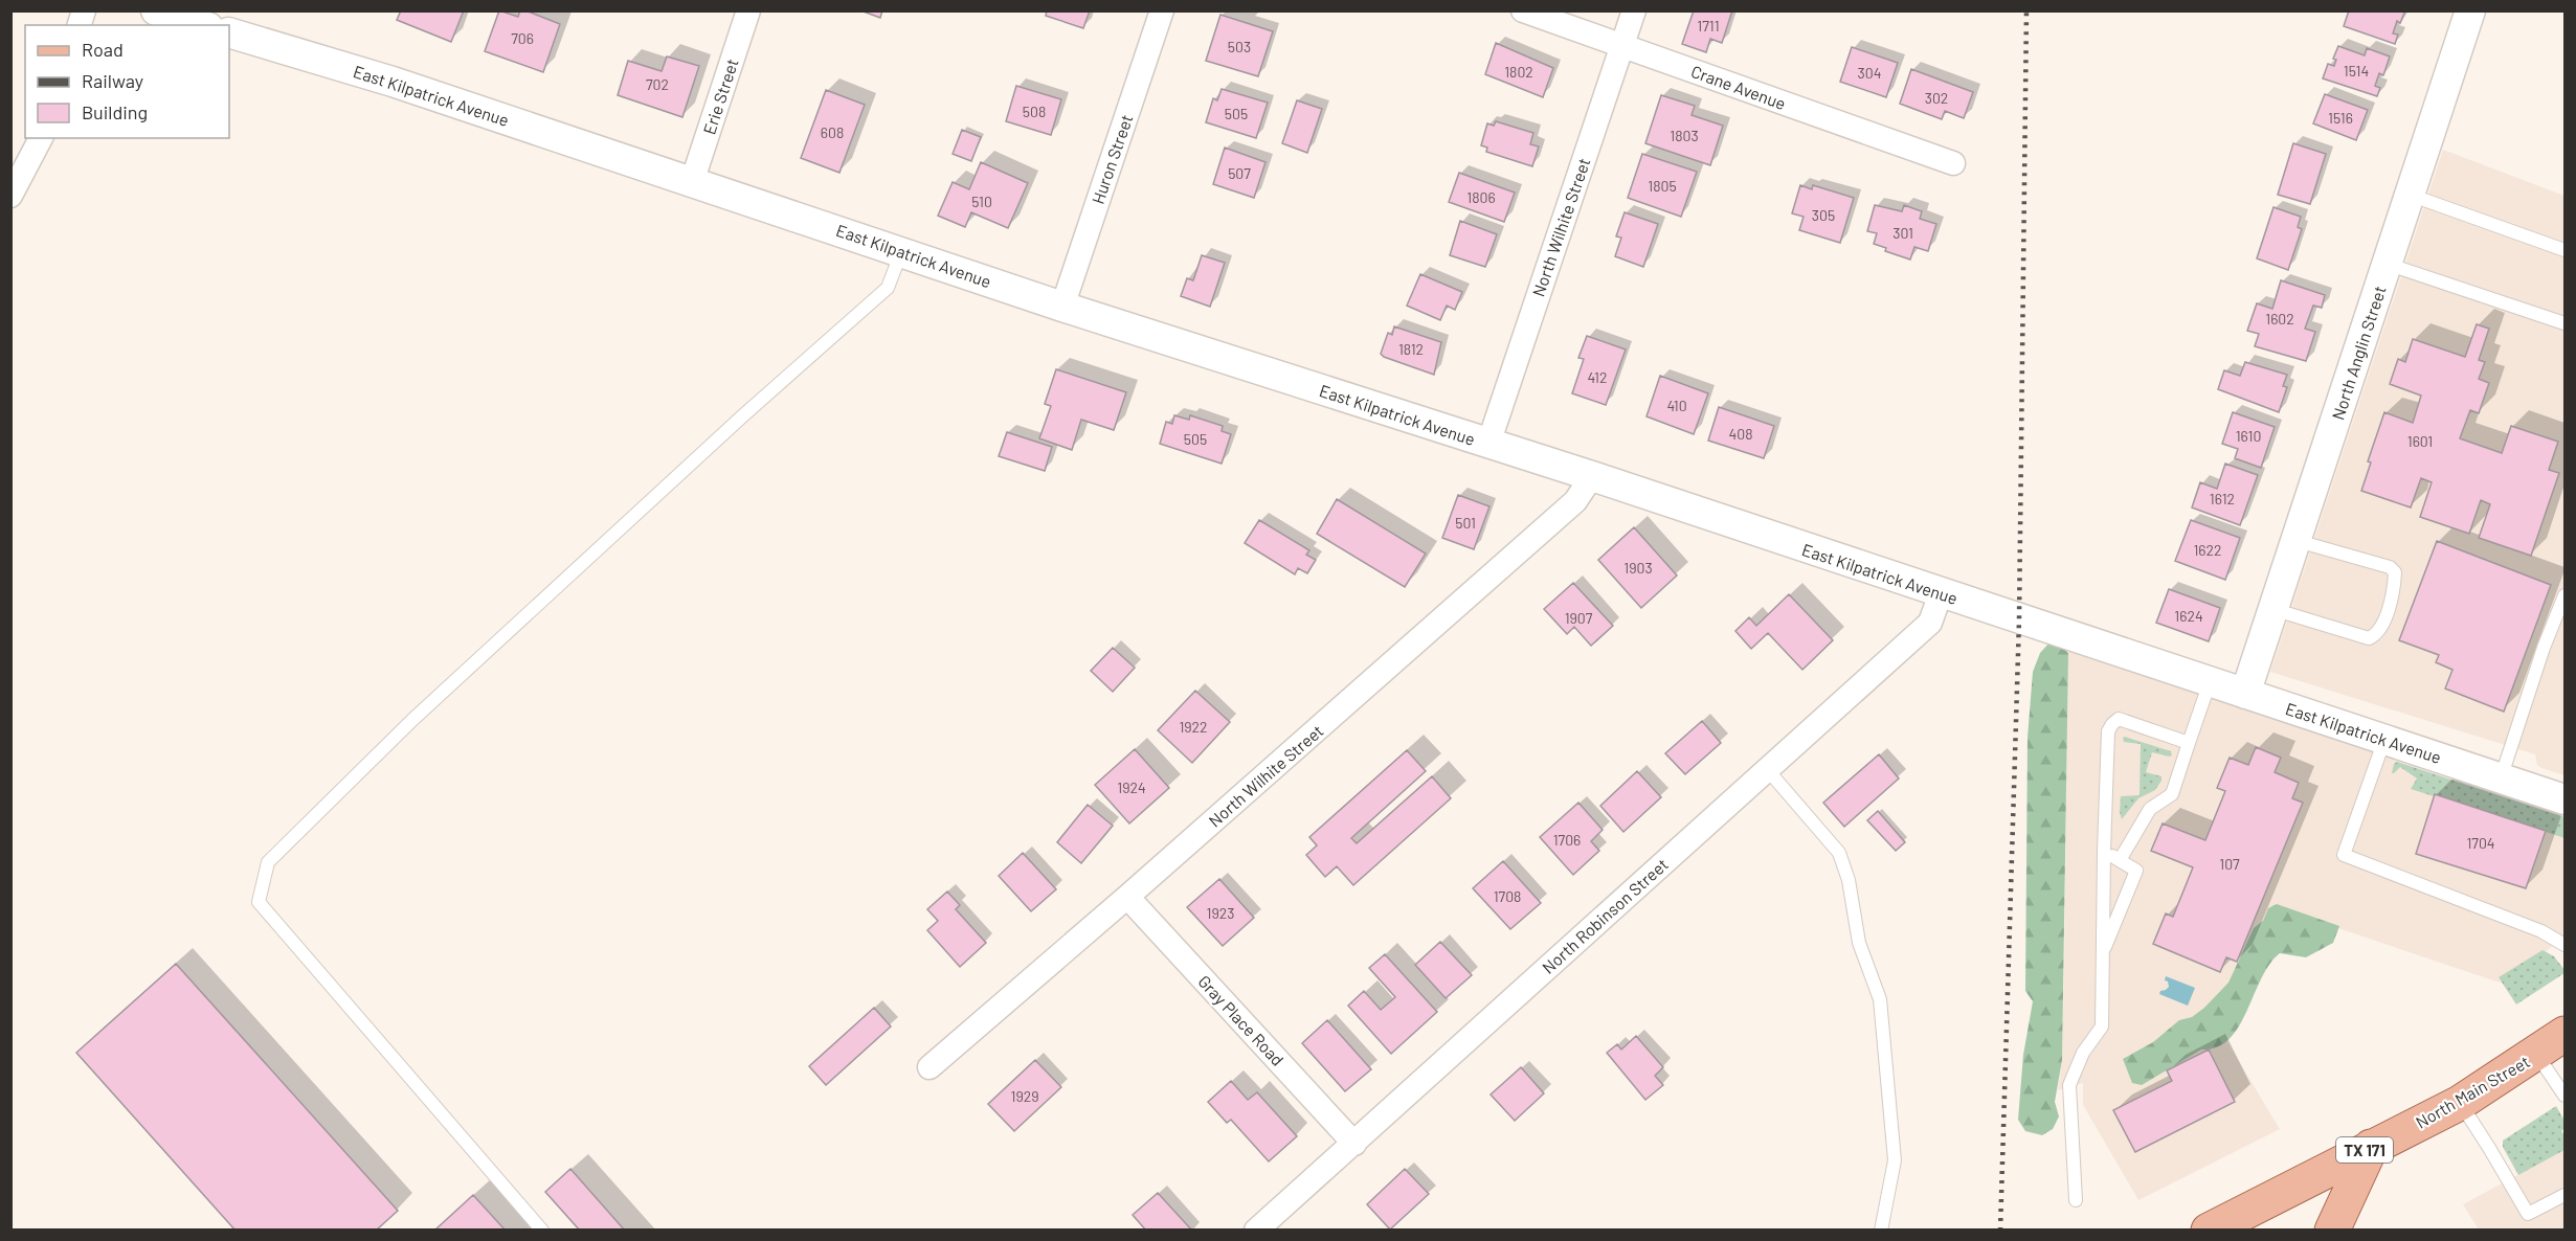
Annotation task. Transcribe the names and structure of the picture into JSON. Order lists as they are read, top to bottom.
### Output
{
  "streets": {
    "main road": ["North Main Street", "TX 171"],
    "street": [
      "Crane Avenue",
      "East Kilpatrick Avenue",
      "Erie Street",
      "Huron Street",
      "North Wilhite Street",
      "North Anglin Street",
      "North Robinson Street",
      "Gray Place Road"
    ]
  },
  "crossings": [
    ["Crane Avenue", "North Wilhite Street"],
    ["East Kilpatrick Avenue", "Erie Street"],
    ["East Kilpatrick Avenue", "Huron Street"],
    ["East Kilpatrick Avenue", "North Wilhite Street"],
    ["East Kilpatrick Avenue", "North Anglin Street"],
    ["East Kilpatrick Avenue", "North Robinson Street"],
    ["North Wilhite Street", "Gray Place Road"],
    ["North Robinson Street", "Gray Place Road"],
    ["North Main Street", "TX 171"]
  ],
  "house_numbers": [
    "1711",
    "706",
    "503",
    "1514",
    "1802",
    "304",
    "702",
    "302",
    "508",
    "505",
    "1516",
    "608",
    "1803",
    "507",
    "1805",
    "1806",
    "510",
    "305",
    "301",
    "1602",
    "1812",
    "412",
    "410",
    "408",
    "1610",
    "505",
    "1601",
    "1612",
    "501",
    "1622",
    "1903",
    "1624",
    "1907",
    "1922",
    "1924",
    "1706",
    "1704",
    "107",
    "1708",
    "1923",
    "1929"
  ],
  "legend": ["Road", "Railway", "Building"]
}
